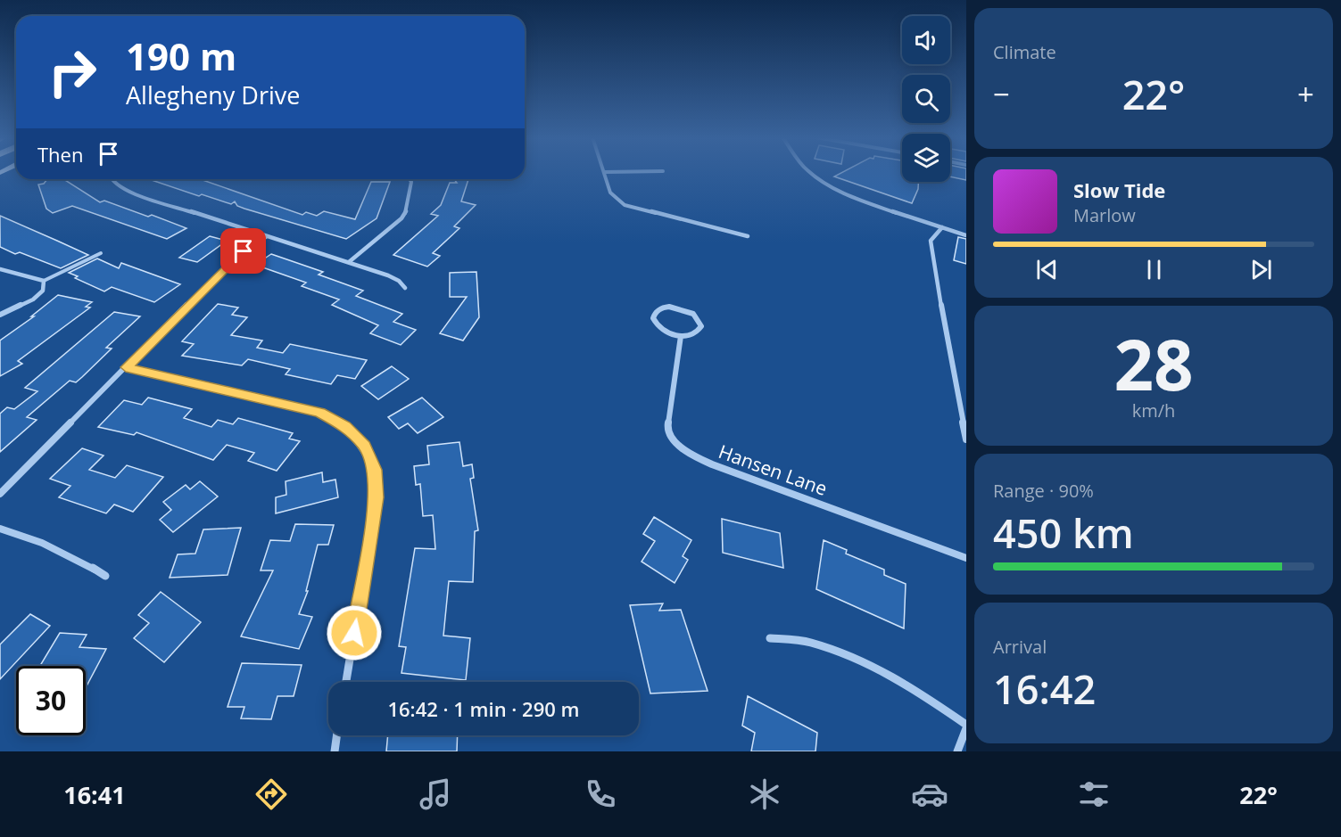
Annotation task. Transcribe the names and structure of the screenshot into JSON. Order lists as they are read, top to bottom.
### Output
{
  "streets": {
    "street": ["Hansen Lane"]
  },
  "page": {
    "tile": [
      "Climate",
      ["28", "km/h"],
      ["Range · 90%", "450 km"],
      ["Arrival", "16:42"]
    ],
    "turn": ["190 m", "Allegheny Drive"],
    "heat": ["−", "22°", "+"],
    "then": "Then",
    "song": ["Slow Tide", "Marlow"],
    "limit": "30",
    "trip": "16:42 · 1 min · 290 m",
    "tabs": ["16:41", "22°"]
  }
}
